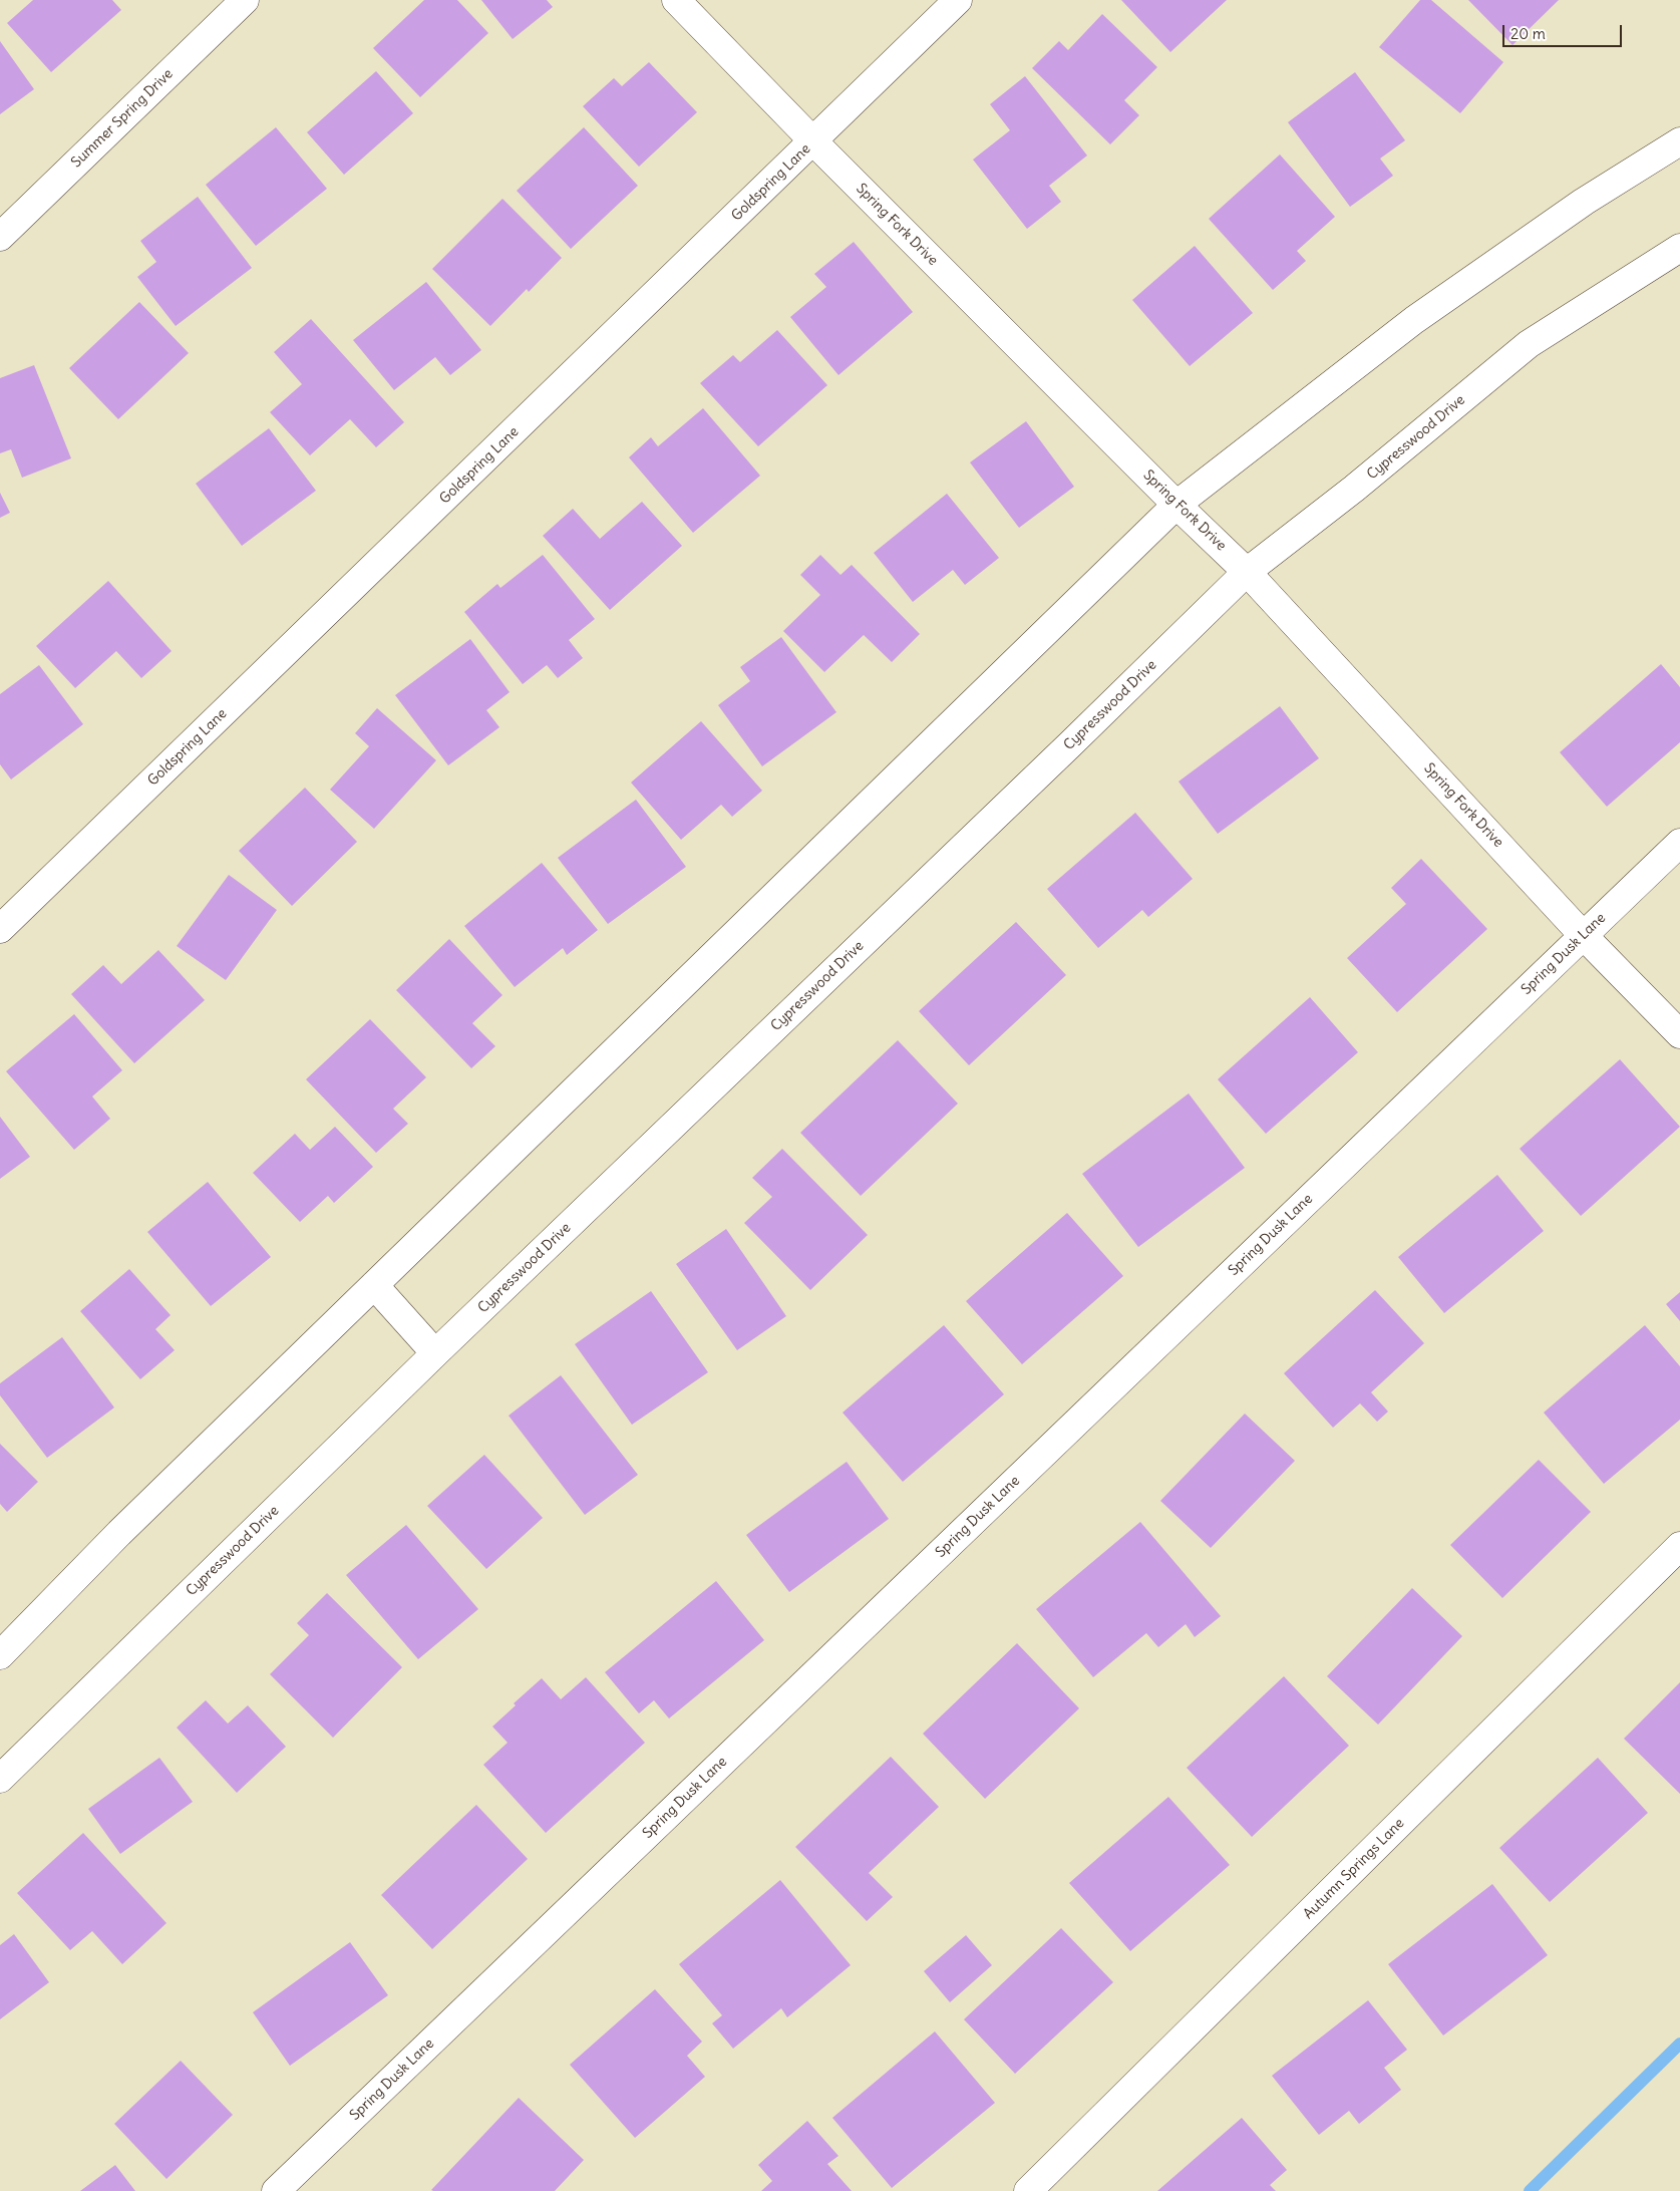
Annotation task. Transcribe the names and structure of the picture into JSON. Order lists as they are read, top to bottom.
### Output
{
  "streets": {
    "street": [
      "Summer Spring Drive",
      "Goldspring Lane",
      "Spring Fork Drive",
      "Cypresswood Drive",
      "Spring Dusk Lane",
      "Autumn Springs Lane"
    ]
  },
  "crossings": [
    ["Goldspring Lane", "Spring Fork Drive"],
    ["Spring Fork Drive", "Cypresswood Drive"],
    ["Spring Fork Drive", "Spring Dusk Lane"]
  ],
  "scale_bar": "20 m"
}
